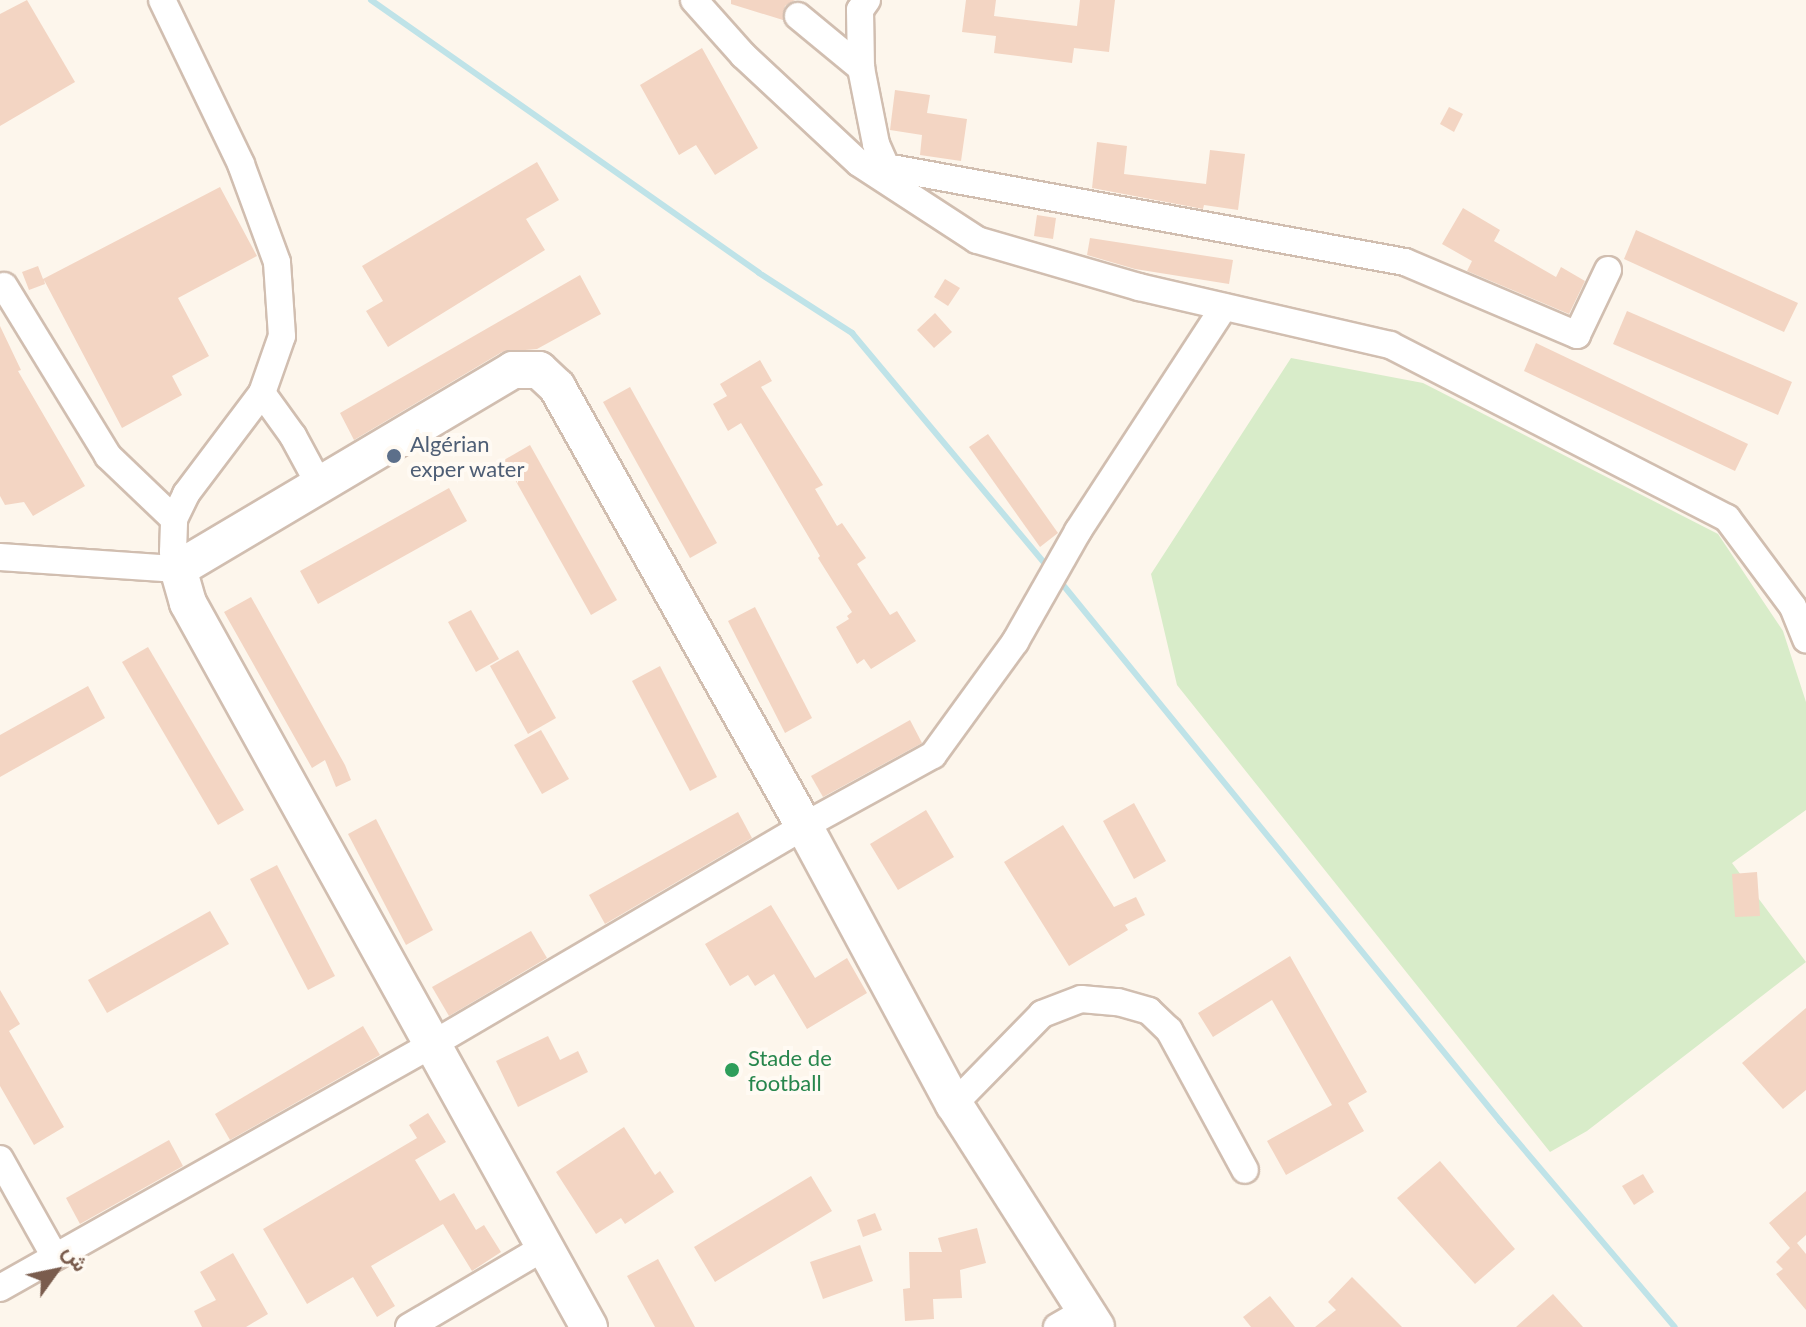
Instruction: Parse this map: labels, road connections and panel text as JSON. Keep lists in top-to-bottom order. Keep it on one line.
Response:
{"places":["Algérian exper water","Stade de football"],"north":"top right"}
